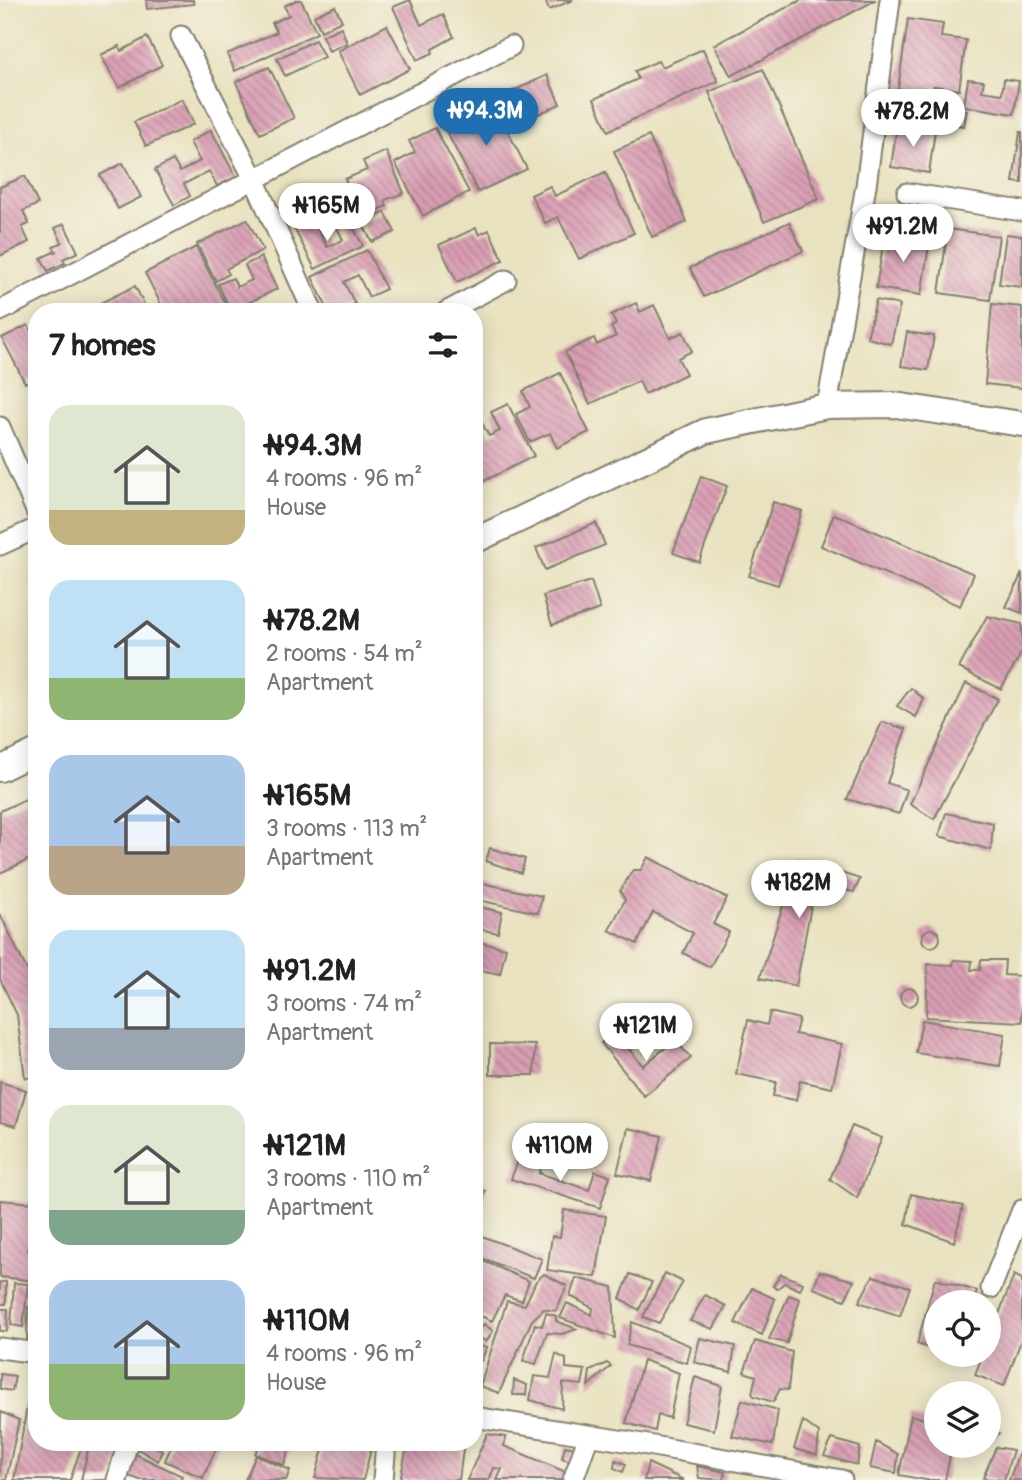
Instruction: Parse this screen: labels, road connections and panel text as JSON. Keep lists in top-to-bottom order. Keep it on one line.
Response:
{"page":{"price":["₦94.3M","₦78.2M","₦165M","₦91.2M","₦182M","₦121M","₦110M"],"heading":"7 homes","list":[{"name":"₦94.3M","note":"4 rooms · 96 m² · House"},{"name":"₦78.2M","note":"2 rooms · 54 m² · Apartment"},{"name":"₦165M","note":"3 rooms · 113 m² · Apartment"},{"name":"₦91.2M","note":"3 rooms · 74 m² · Apartment"},{"name":"₦121M","note":"3 rooms · 110 m² · Apartment"},{"name":"₦110M","note":"4 rooms · 96 m² · House"}]}}
